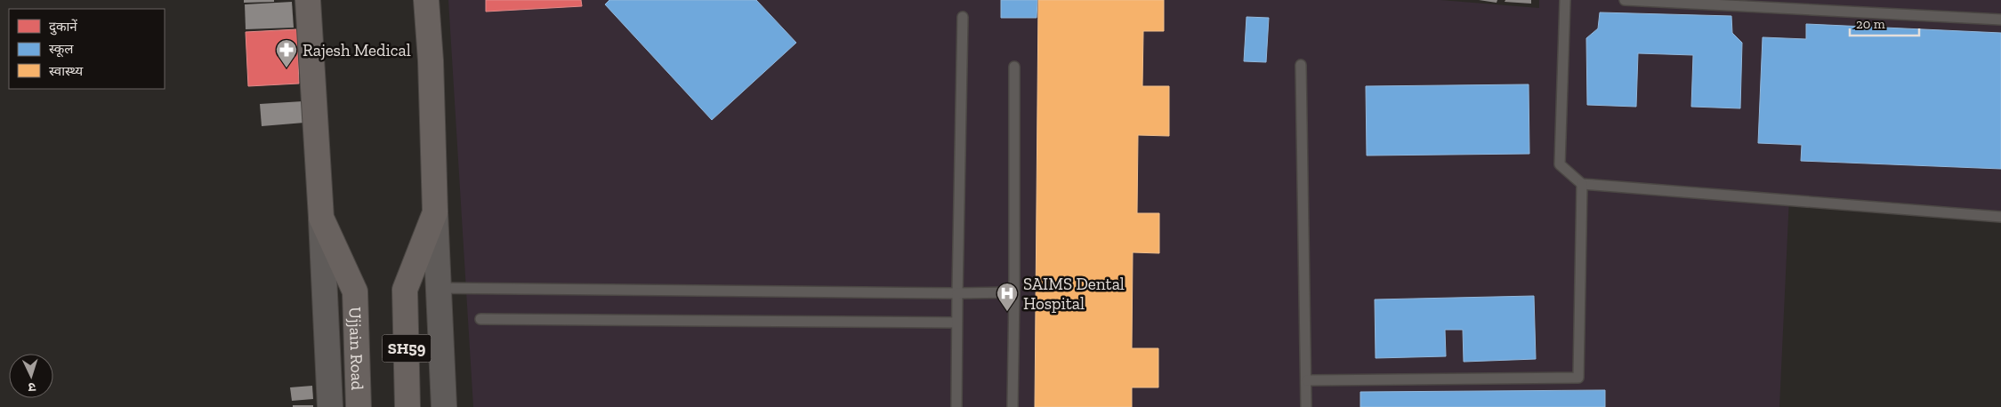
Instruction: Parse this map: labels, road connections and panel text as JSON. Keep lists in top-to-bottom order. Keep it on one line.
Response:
{"streets":{"main road":["SH59","Ujjain Road"]},"places":{"pharmacy":["Rajesh Medical"],"hospital":["SAIMS Dental Hospital"]},"legend":["दुकानें","स्कूल","स्वास्थ्य"],"scale_bar":"20 m","north":"bottom"}
